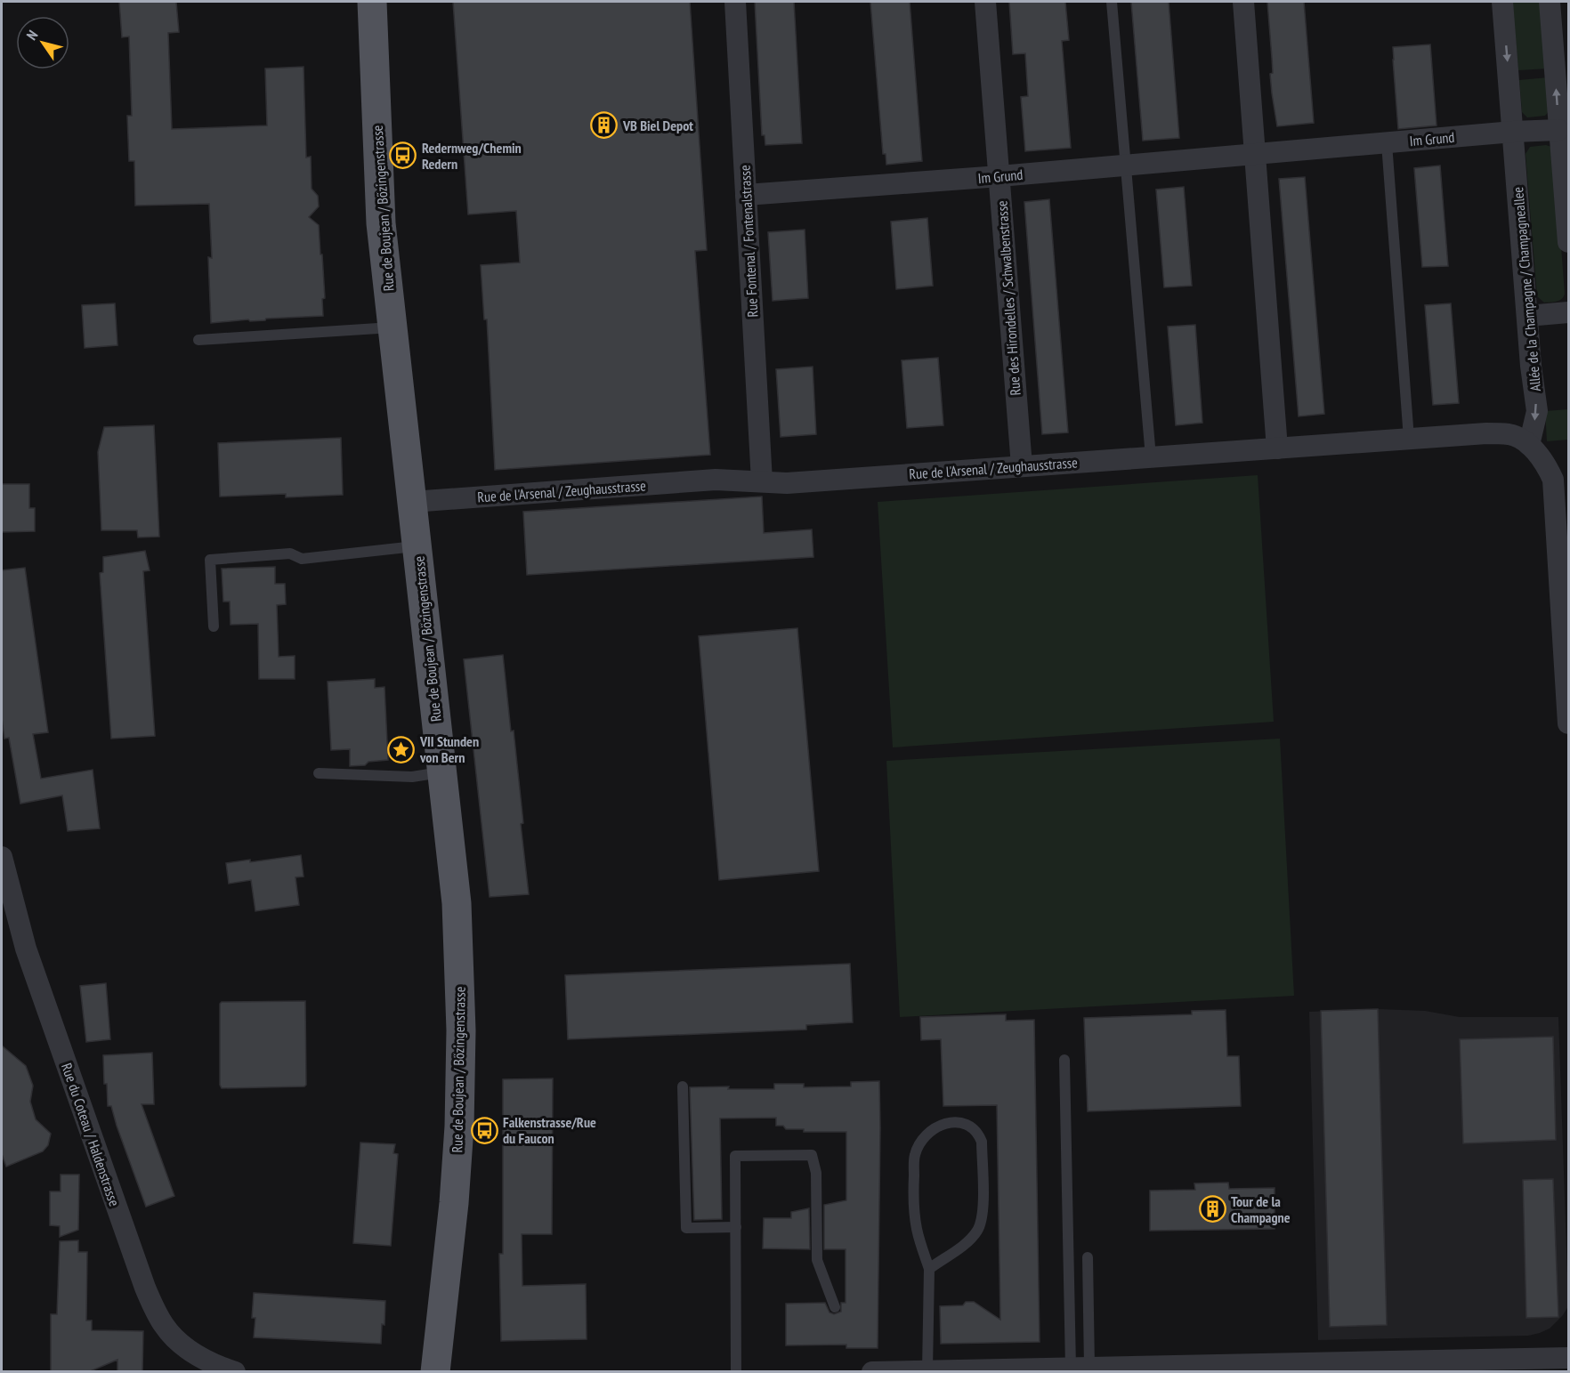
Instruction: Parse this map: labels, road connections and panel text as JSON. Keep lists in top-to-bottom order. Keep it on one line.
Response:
{"streets":{"main road":["Rue de Boujean / Bözingenstrasse"],"street":["Im Grund","Rue Fontenal / Fontenalstrasse","Allée de la Champagne / Champagneallee","Rue des Hirondelles / Schwalbenstrasse","Rue de l'Arsenal / Zeughausstrasse","Rue du Coteau / Haldenstrasse"]},"crossings":[["Im Grund","Rue Fontenal / Fontenalstrasse"],["Im Grund","Allée de la Champagne / Champagneallee"],["Im Grund","Rue des Hirondelles / Schwalbenstrasse"],["Rue de Boujean / Bözingenstrasse","Rue de l'Arsenal / Zeughausstrasse"],["Rue Fontenal / Fontenalstrasse","Rue de l'Arsenal / Zeughausstrasse"],["Allée de la Champagne / Champagneallee","Rue de l'Arsenal / Zeughausstrasse"],["Rue des Hirondelles / Schwalbenstrasse","Rue de l'Arsenal / Zeughausstrasse"]],"places":{"building":["VB Biel Depot","Tour de la Champagne"],"bus stop":["Redernweg/Chemin Redern","Falkenstrasse/Rue du Faucon"],"place":["VII Stunden von Bern"]},"north":"top left"}
